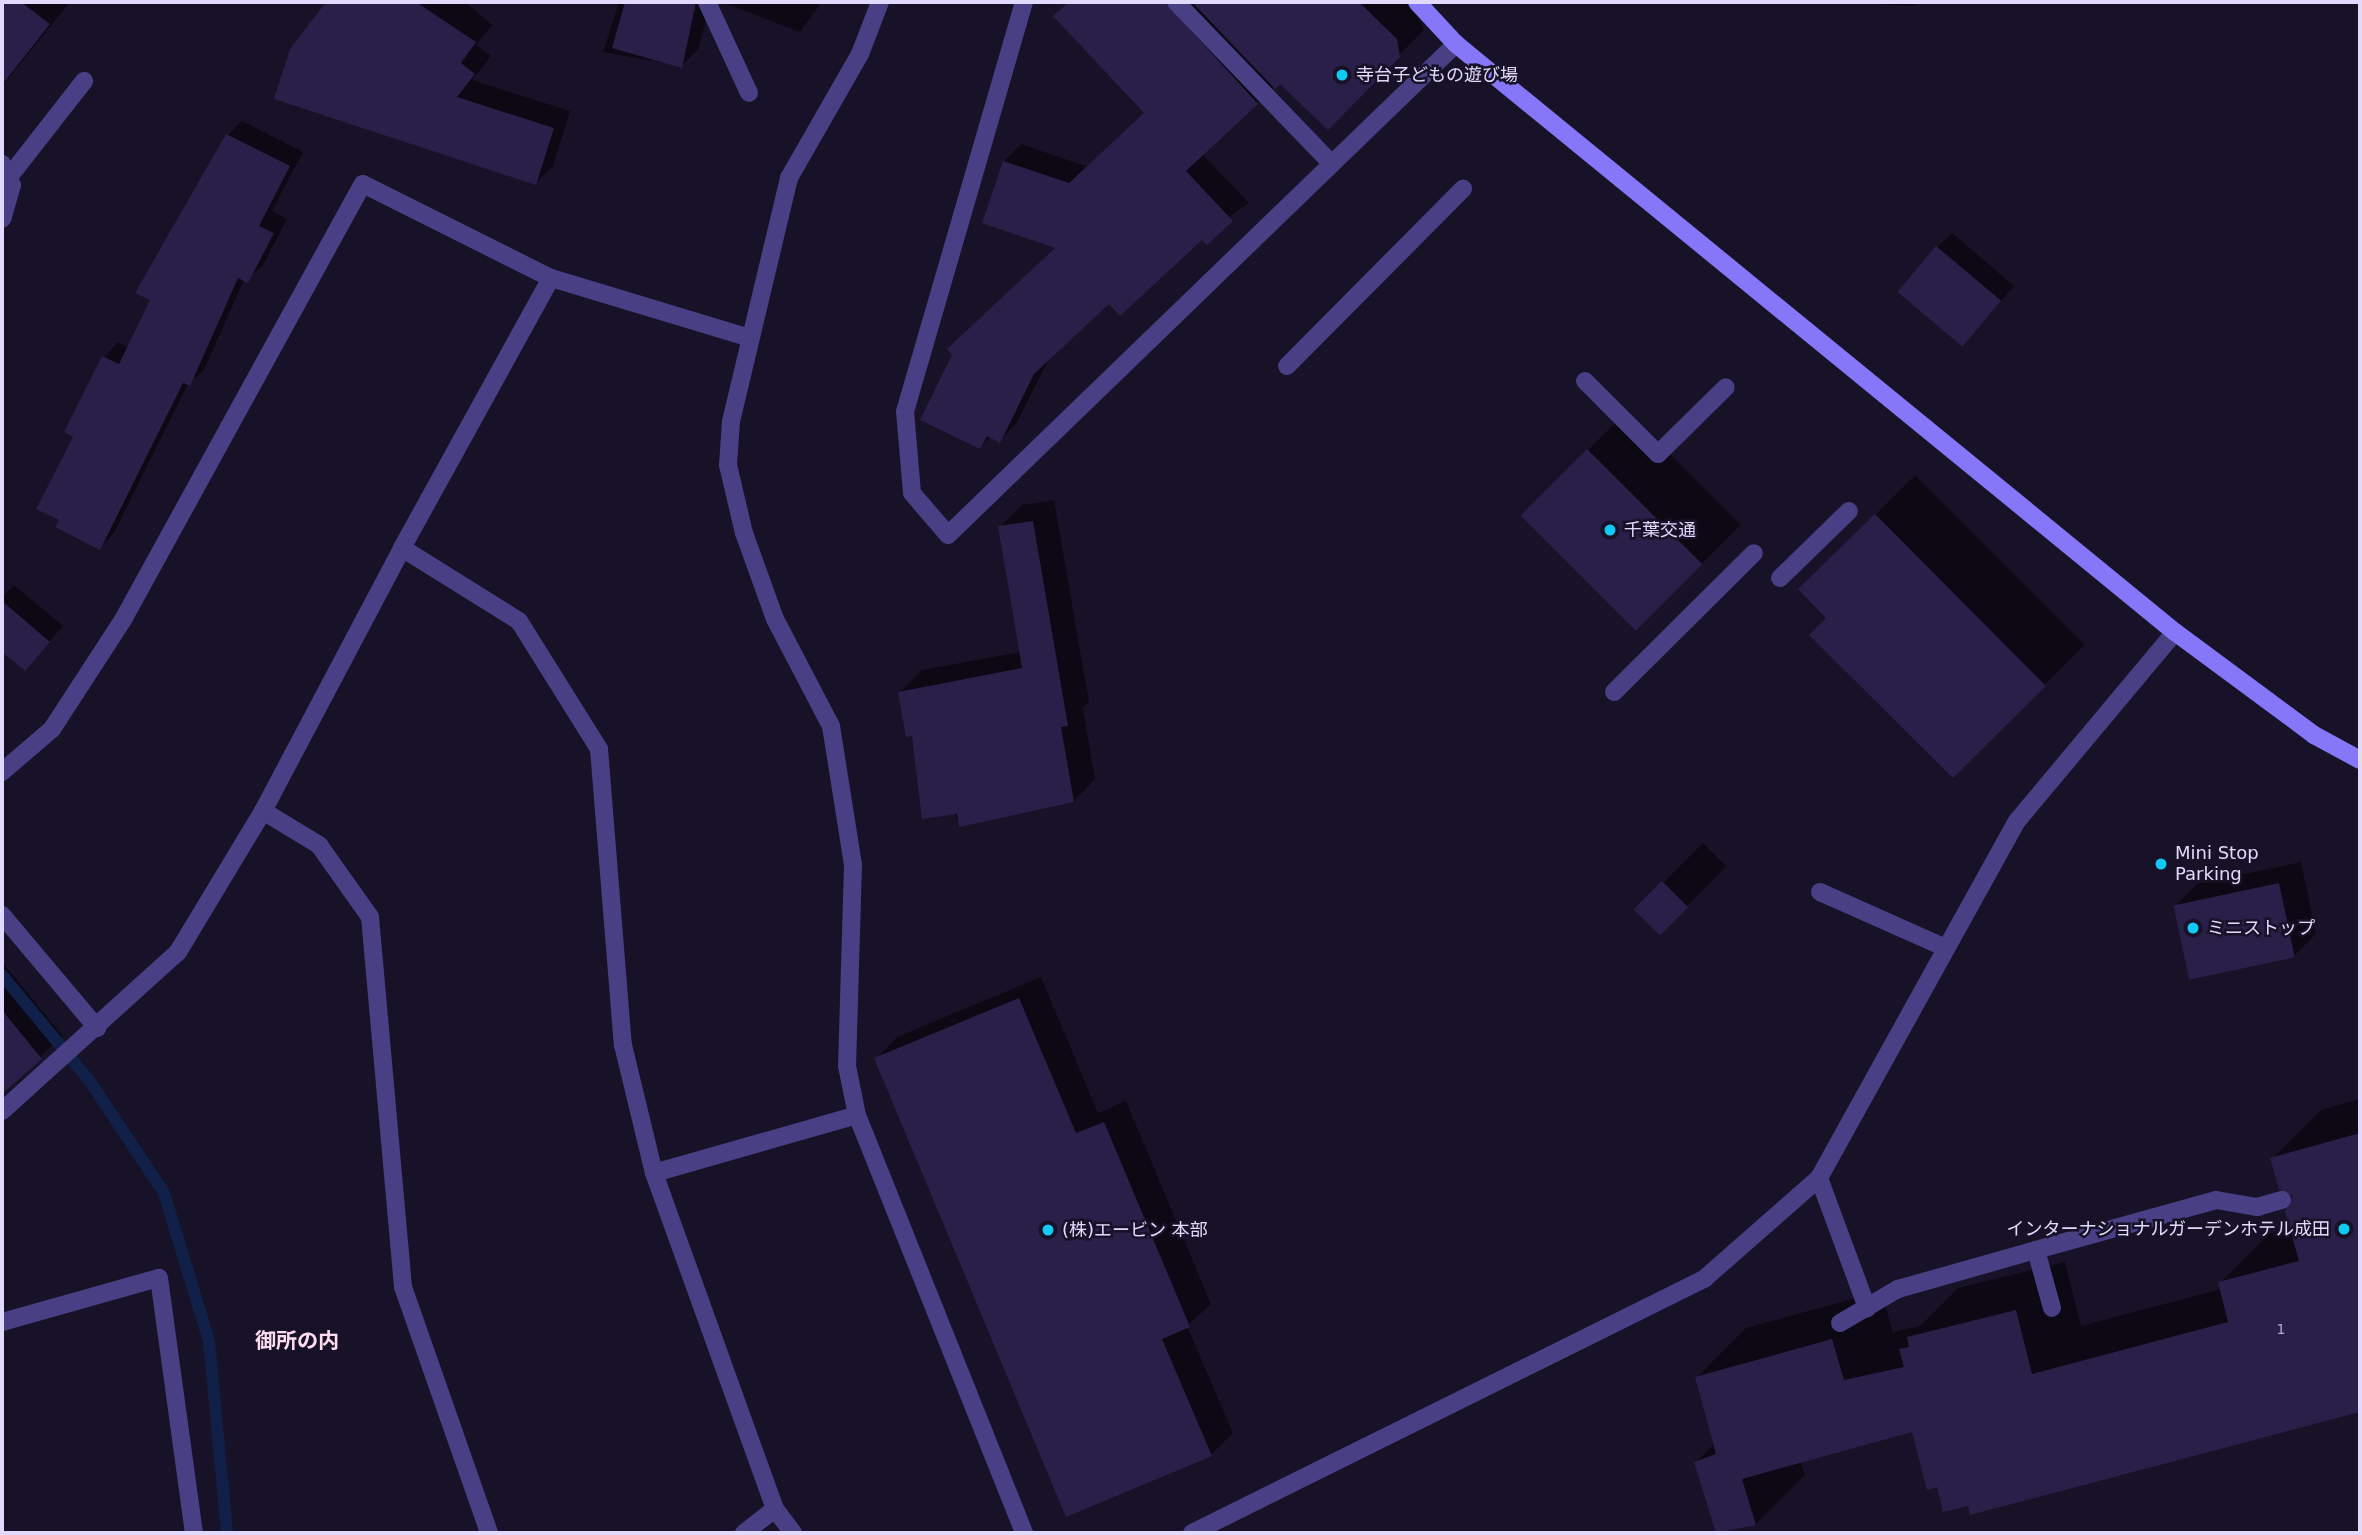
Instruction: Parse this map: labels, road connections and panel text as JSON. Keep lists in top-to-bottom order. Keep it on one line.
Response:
{"districts":["御所の内"],"places":["寺台子どもの遊び場","千葉交通","Mini Stop Parking","ミニストップ","インターナショナルガーデンホテル成田","(株)エービン 本部"],"house_numbers":["1"]}
